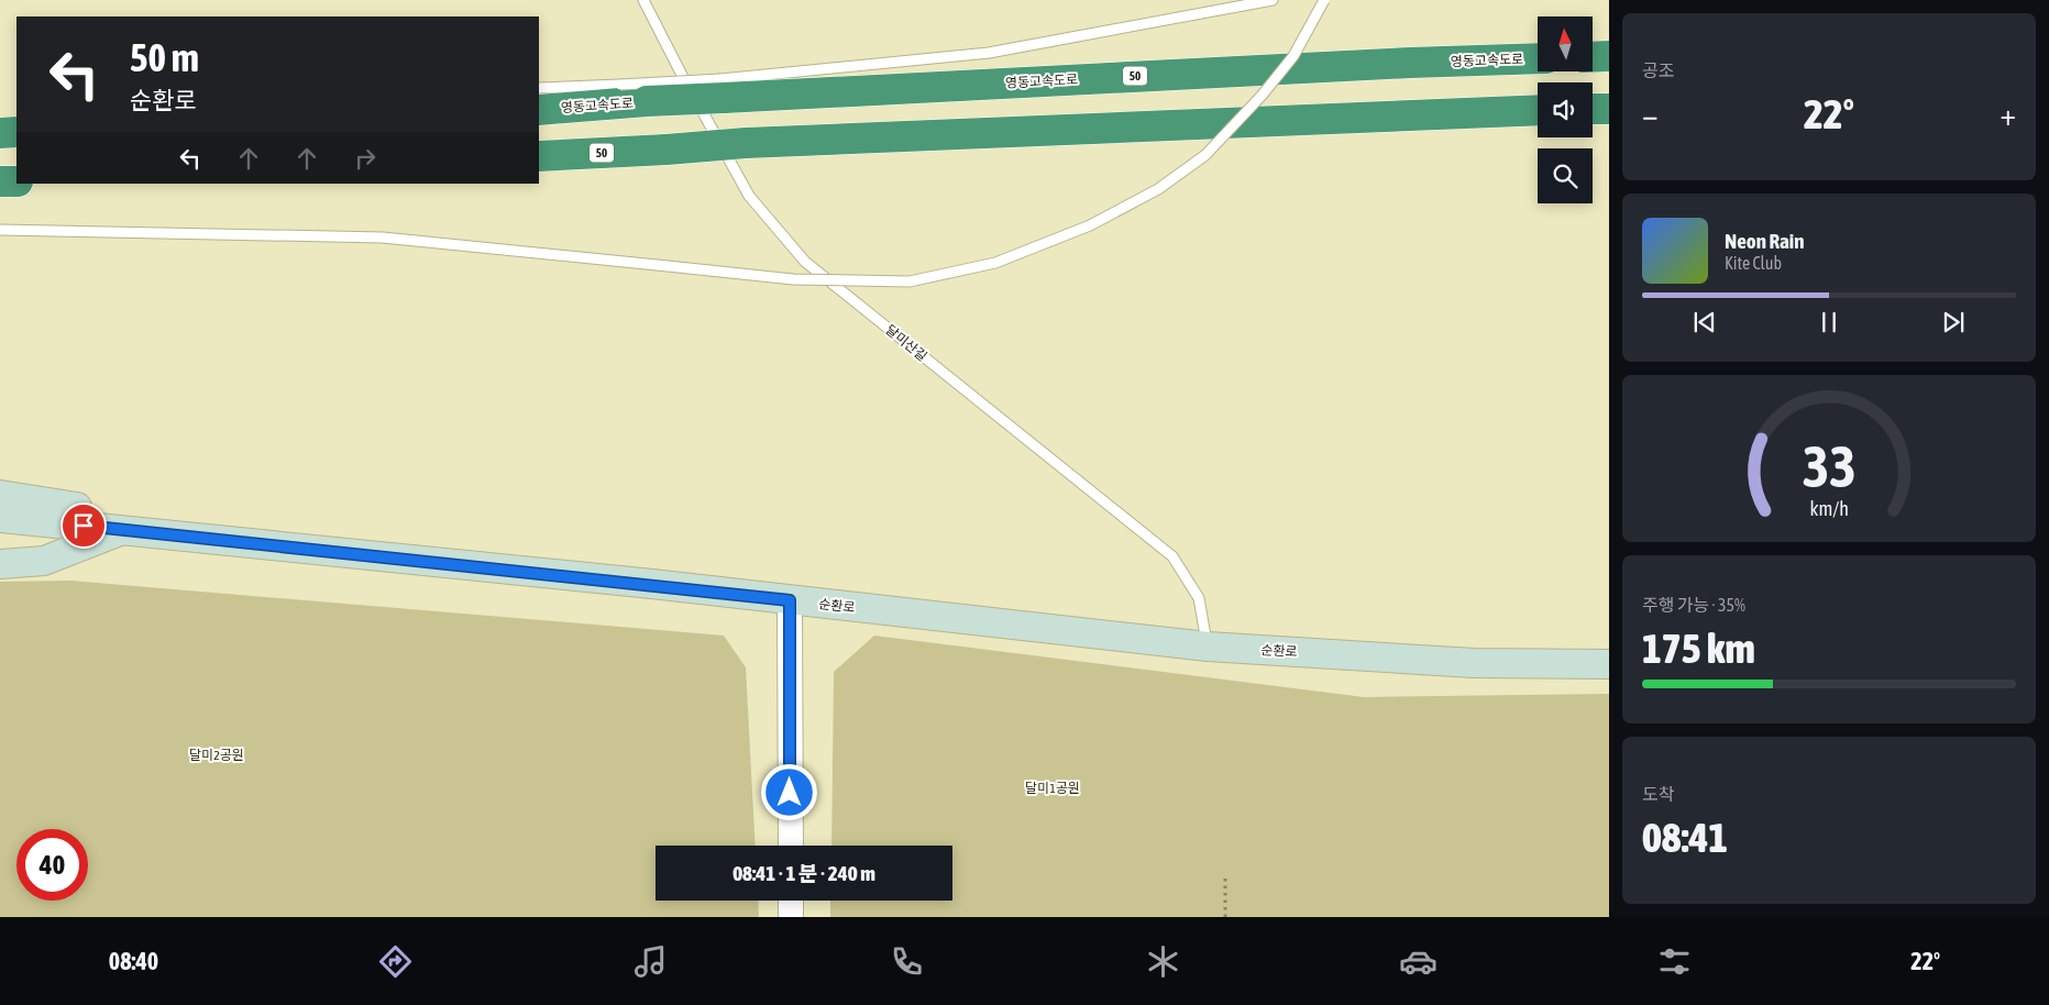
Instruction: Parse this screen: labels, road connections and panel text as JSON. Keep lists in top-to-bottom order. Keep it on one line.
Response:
{"streets":{"highway":["영동고속도로","50"],"main road":["순환로"],"lane":["달미산길"]},"crossings":[["달미산길","순환로"]],"parks":["달미2공원","달미1공원"],"north":"top","page":{"tile":["공조",["주행 가능 · 35%","175 km"],["도착","08:41"]],"turn":["50 m","순환로"],"heat":["−","22°","+"],"song":["Neon Rain","Kite Club"],"limit":"40","trip":"08:41 · 1 분 · 240 m","tabs":["08:40","22°"],"gauge":["33","km/h"]}}
